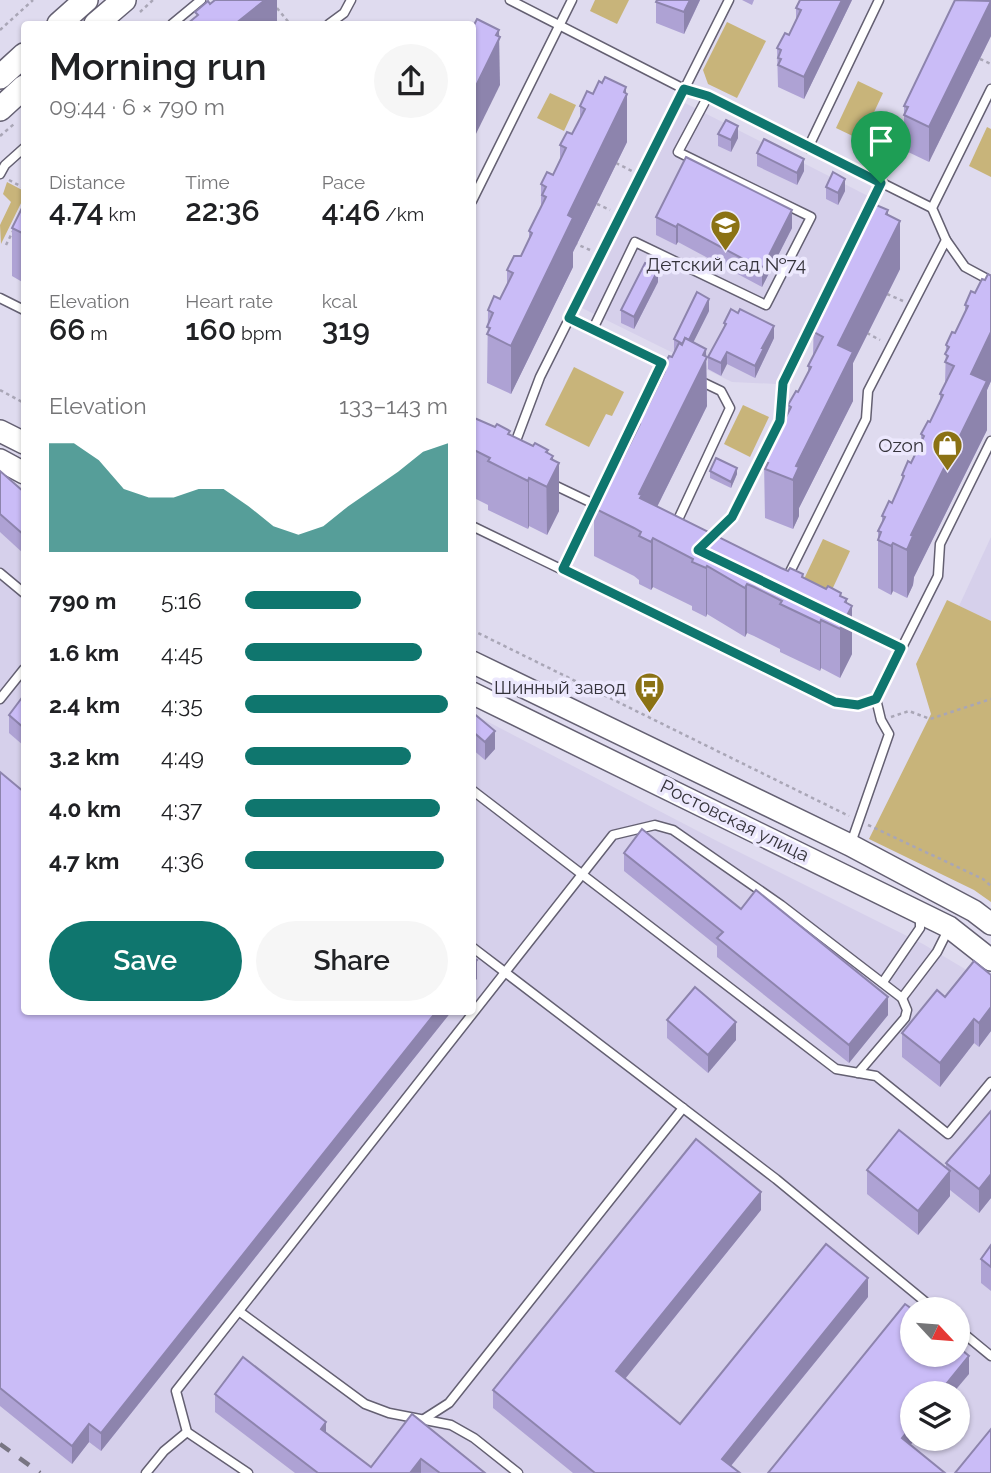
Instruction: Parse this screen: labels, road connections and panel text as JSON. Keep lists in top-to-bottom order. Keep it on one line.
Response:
{"streets":{"street":["Ростовская улица"]},"places":{"school or university":["Детский сад №74"],"shop":["Ozon"],"bus stop":["Шинный завод"]},"north":"bottom right","page":{"heading":["Morning run","09:44 · 6 × 790 m"],"stats":[["Distance","4.74 km"],["Time","22:36"],["Pace","4:46 /km"],["Elevation","66 m"],["Heart rate","160 bpm"],["kcal","319"]],"chart":["Elevation","133–143 m"],"list":[{"name":"790 m","note":"5:16"},{"name":"1.6 km","note":"4:45"},{"name":"2.4 km","note":"4:35"},{"name":"3.2 km","note":"4:49"},{"name":"4.0 km","note":"4:37"},{"name":"4.7 km","note":"4:36"}],"buttons":["Save","Share"]}}
